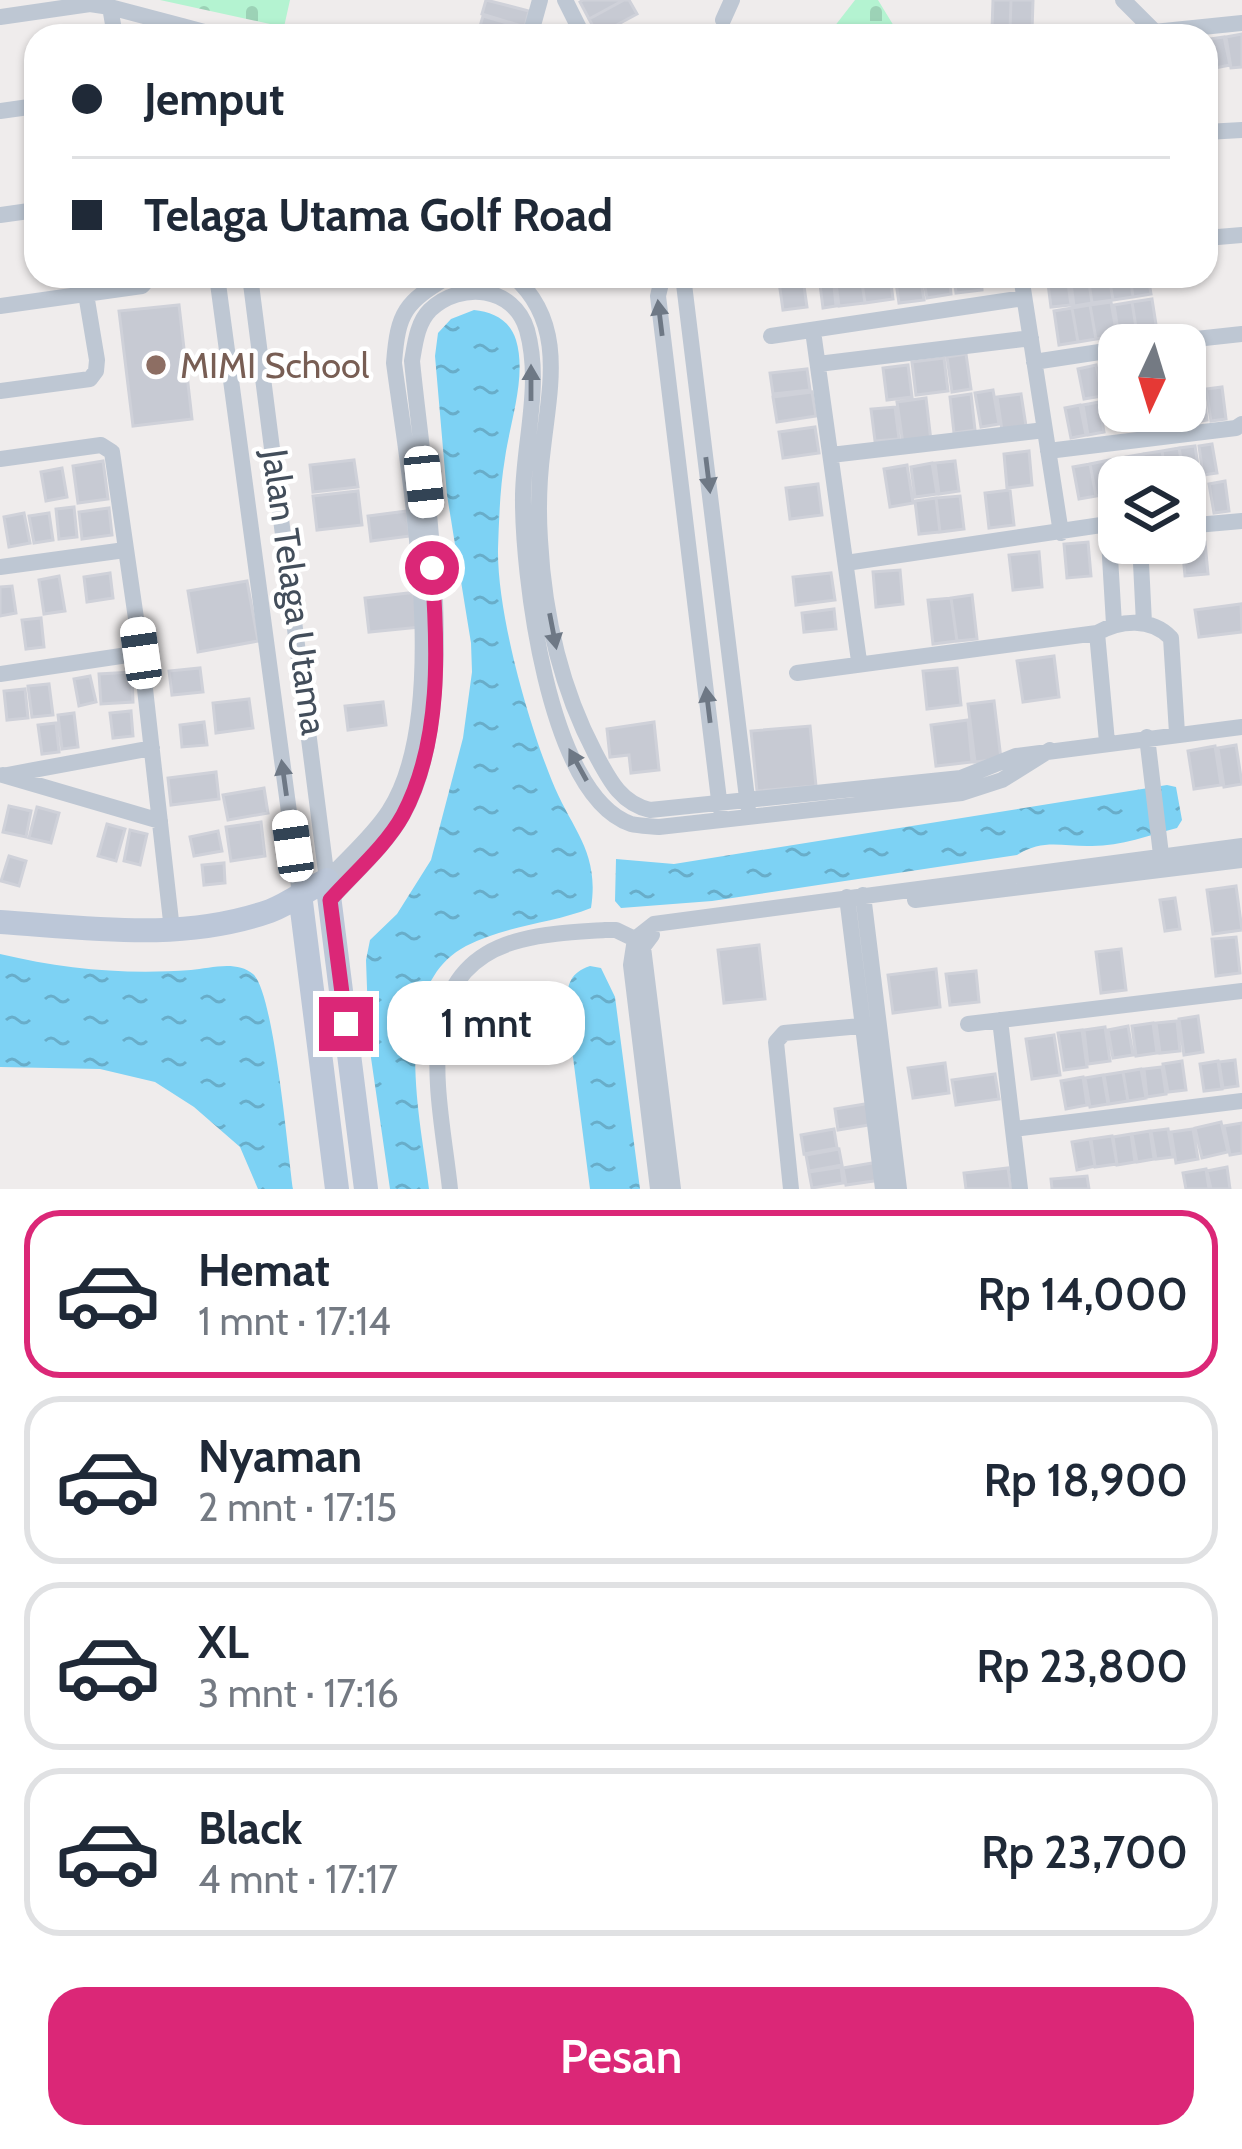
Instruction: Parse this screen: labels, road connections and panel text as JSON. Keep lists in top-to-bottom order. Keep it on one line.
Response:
{"streets":{"street":["Jalan Telaga Utama"]},"places":["MIMI School"],"north":"bottom","page":{"banner":["Jemput","Telaga Utama Golf Road"],"bubble":"1 mnt","list":[{"name":"Hemat","note":"1 mnt · 17:14","value":"Rp 14,000"},{"name":"Nyaman","note":"2 mnt · 17:15","value":"Rp 18,900"},{"name":"XL","note":"3 mnt · 17:16","value":"Rp 23,800"},{"name":"Black","note":"4 mnt · 17:17","value":"Rp 23,700"}],"buttons":"Pesan"}}
